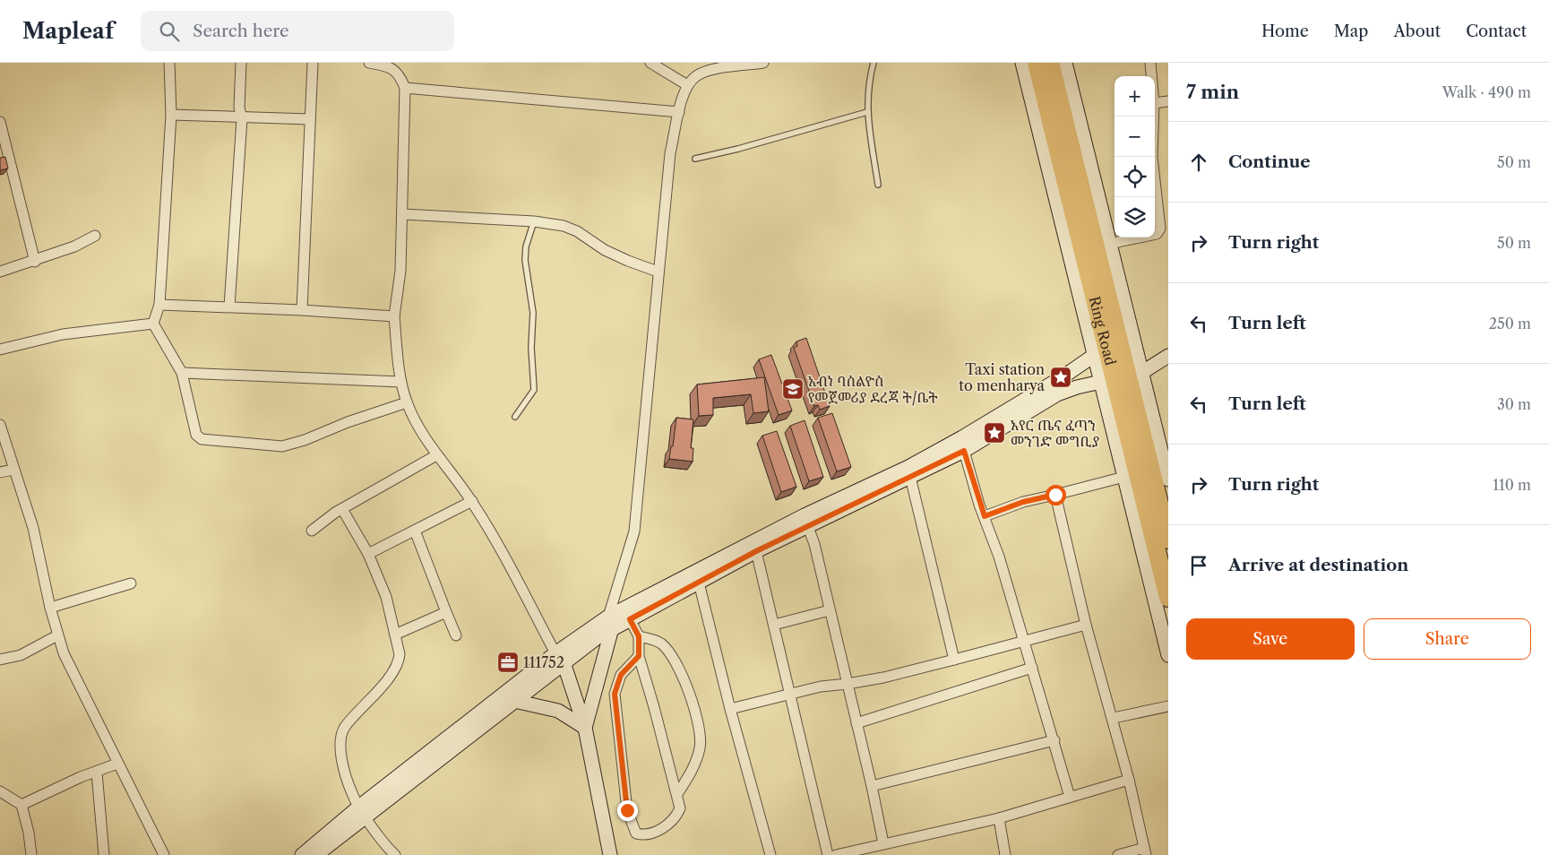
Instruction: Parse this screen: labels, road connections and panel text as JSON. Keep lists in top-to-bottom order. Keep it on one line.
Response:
{"streets":{"highway":["Ring Road"]},"places":{"place":["Taxi station to menharya","አየር ጤና ፈጣን መንገድ መግቢያ"],"school or university":["አብነ ባስልዮስ የመጀመሪያ ደረጃ ት/ቤት"],"office":["111752"]},"page":{"header":"Mapleaf","search":"Search here","nav":["Home","Map","About","Contact"],"heading":["7 min","Walk · 490 m"],"map_buttons":["+","−"],"list":[["Continue","50 m"],["Turn right","50 m"],["Turn left","250 m"],["Turn left","30 m"],["Turn right","110 m"],"Arrive at destination"],"buttons":["Save","Share"]}}
